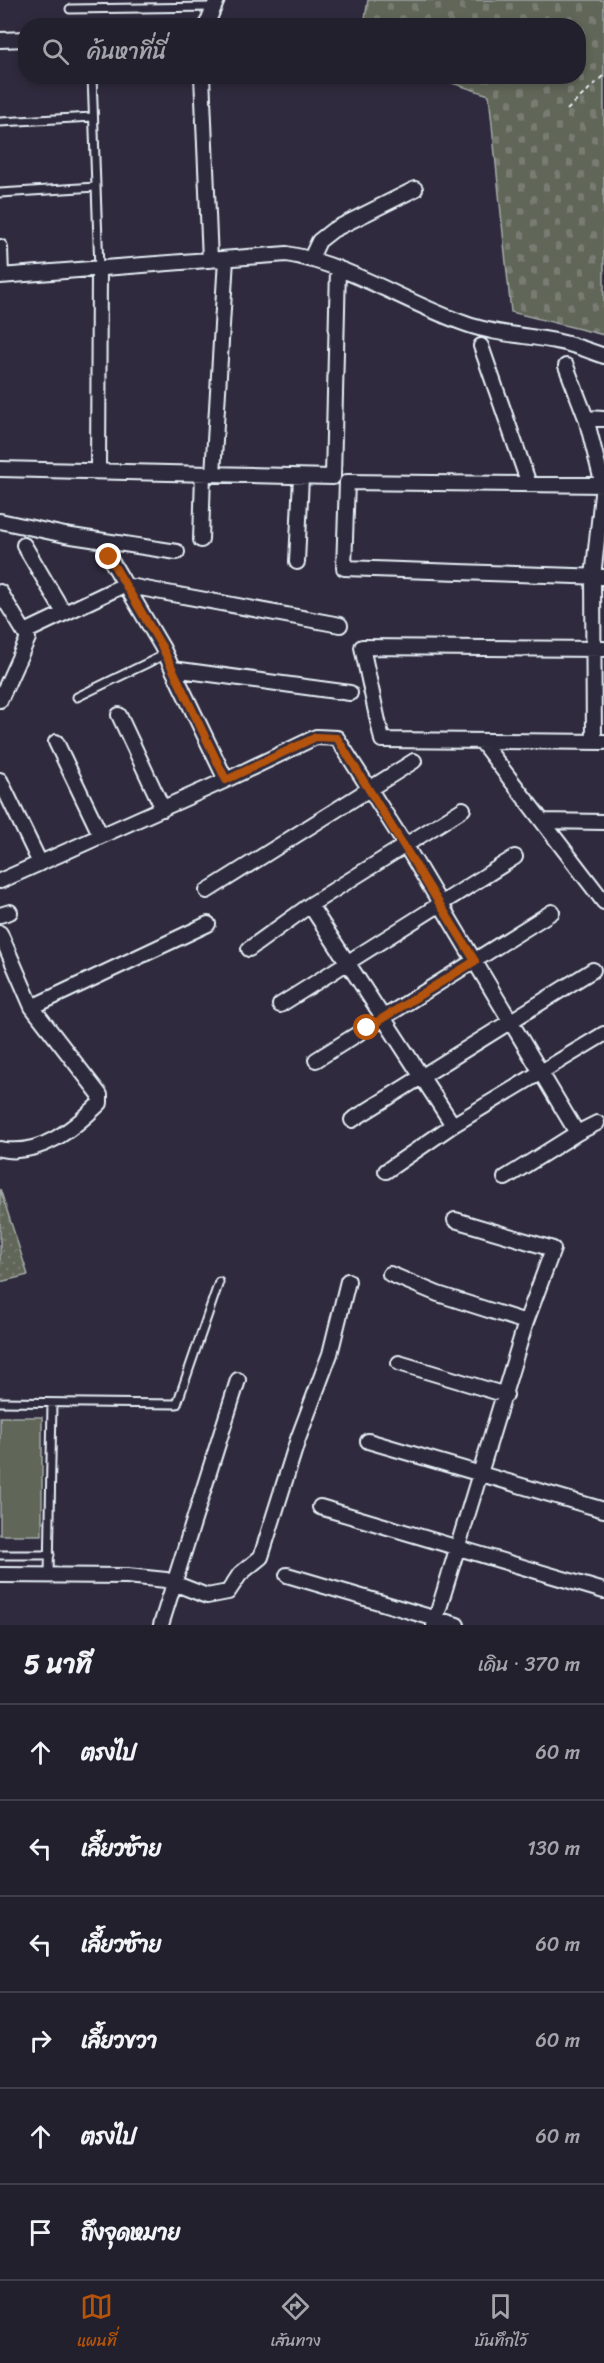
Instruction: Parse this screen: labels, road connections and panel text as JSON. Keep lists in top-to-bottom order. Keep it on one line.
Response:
{"page":{"search":"ค้นหาที่นี่","heading":["5 นาที","เดิน · 370 m"],"list":[["ตรงไป","60 m"],["เลี้ยวซ้าย","130 m"],["เลี้ยวซ้าย","60 m"],["เลี้ยวขวา","60 m"],["ตรงไป","60 m"],"ถึงจุดหมาย"],"nav":["แผนที่","เส้นทาง","บันทึกไว้"]}}
